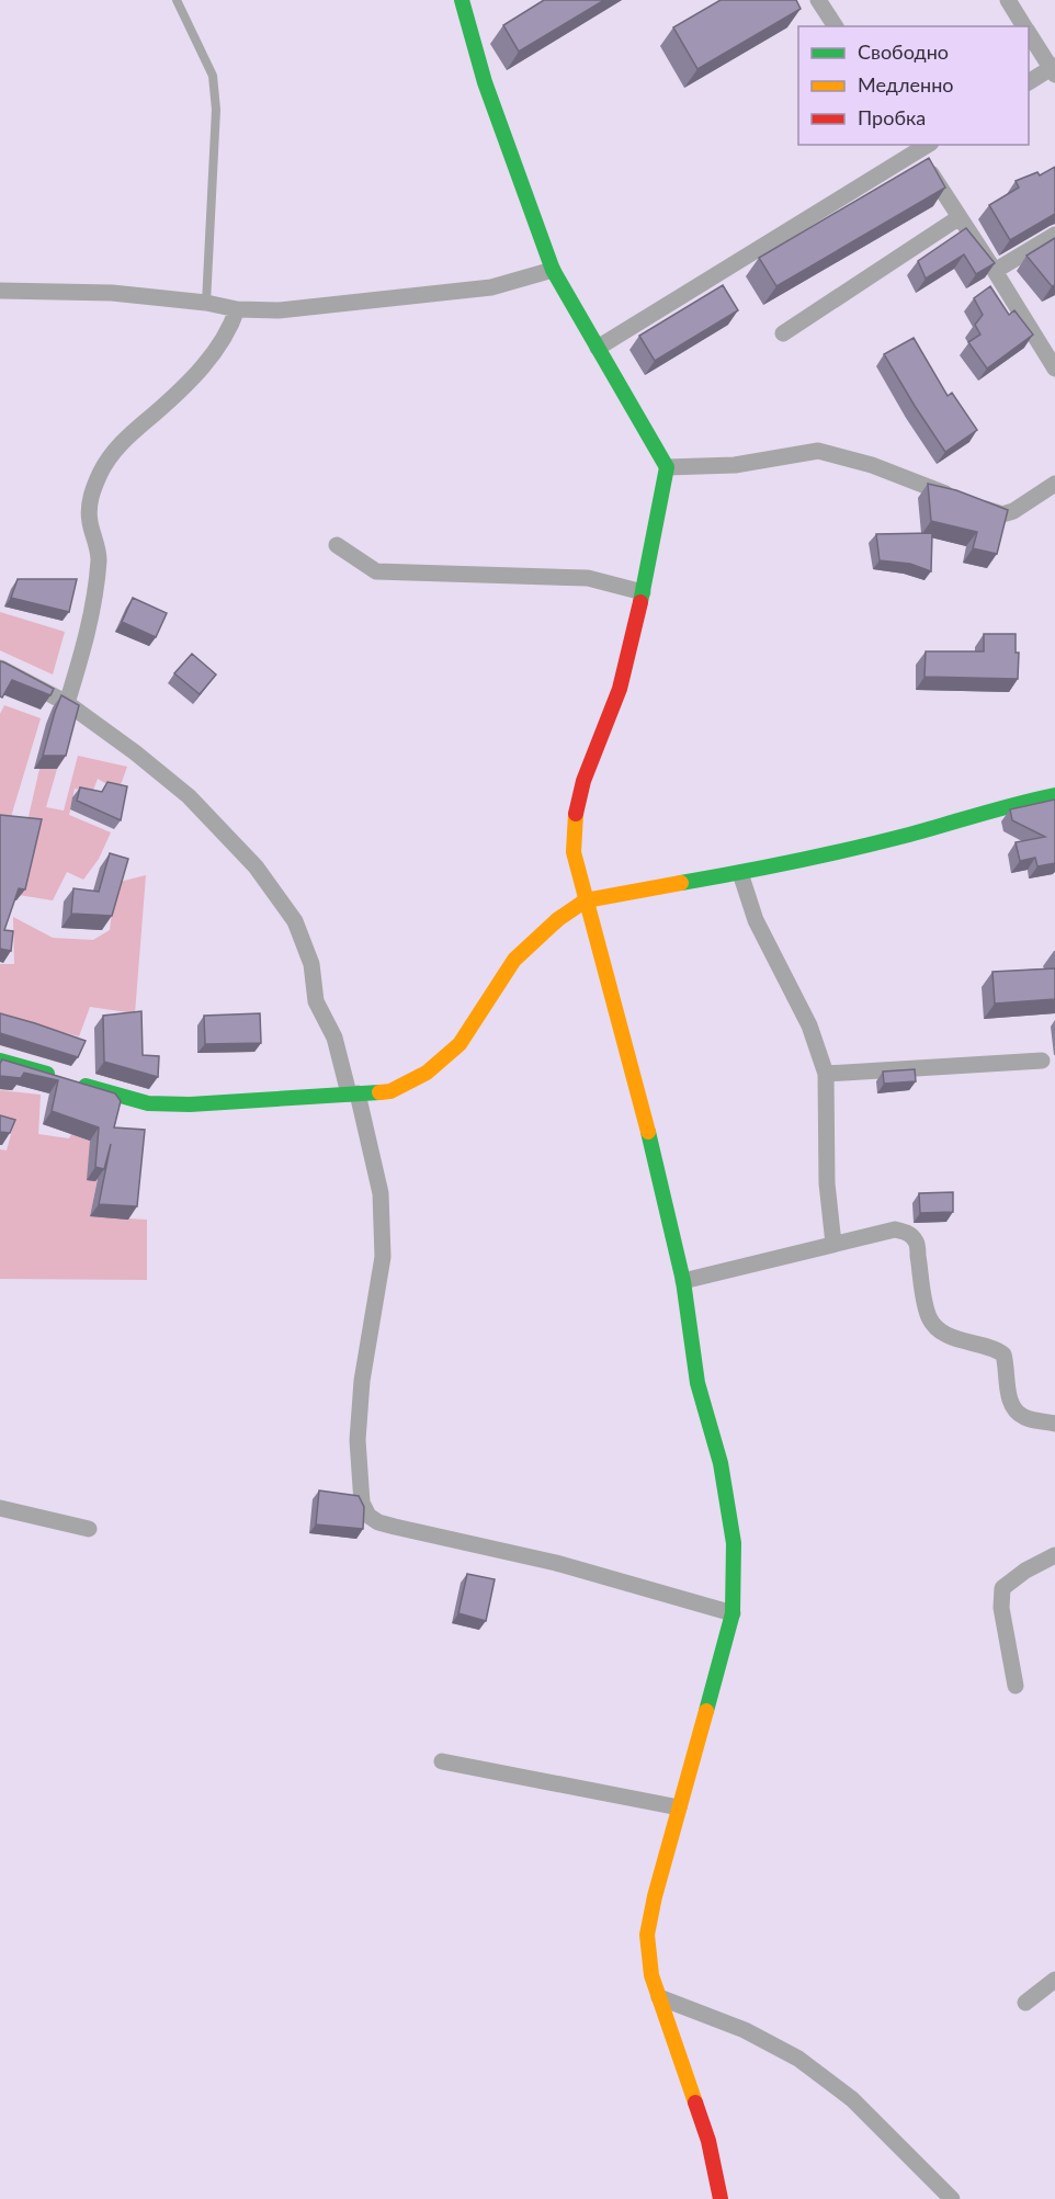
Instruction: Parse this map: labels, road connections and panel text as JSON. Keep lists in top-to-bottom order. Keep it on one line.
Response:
{"legend":["Свободно","Медленно","Пробка"]}
